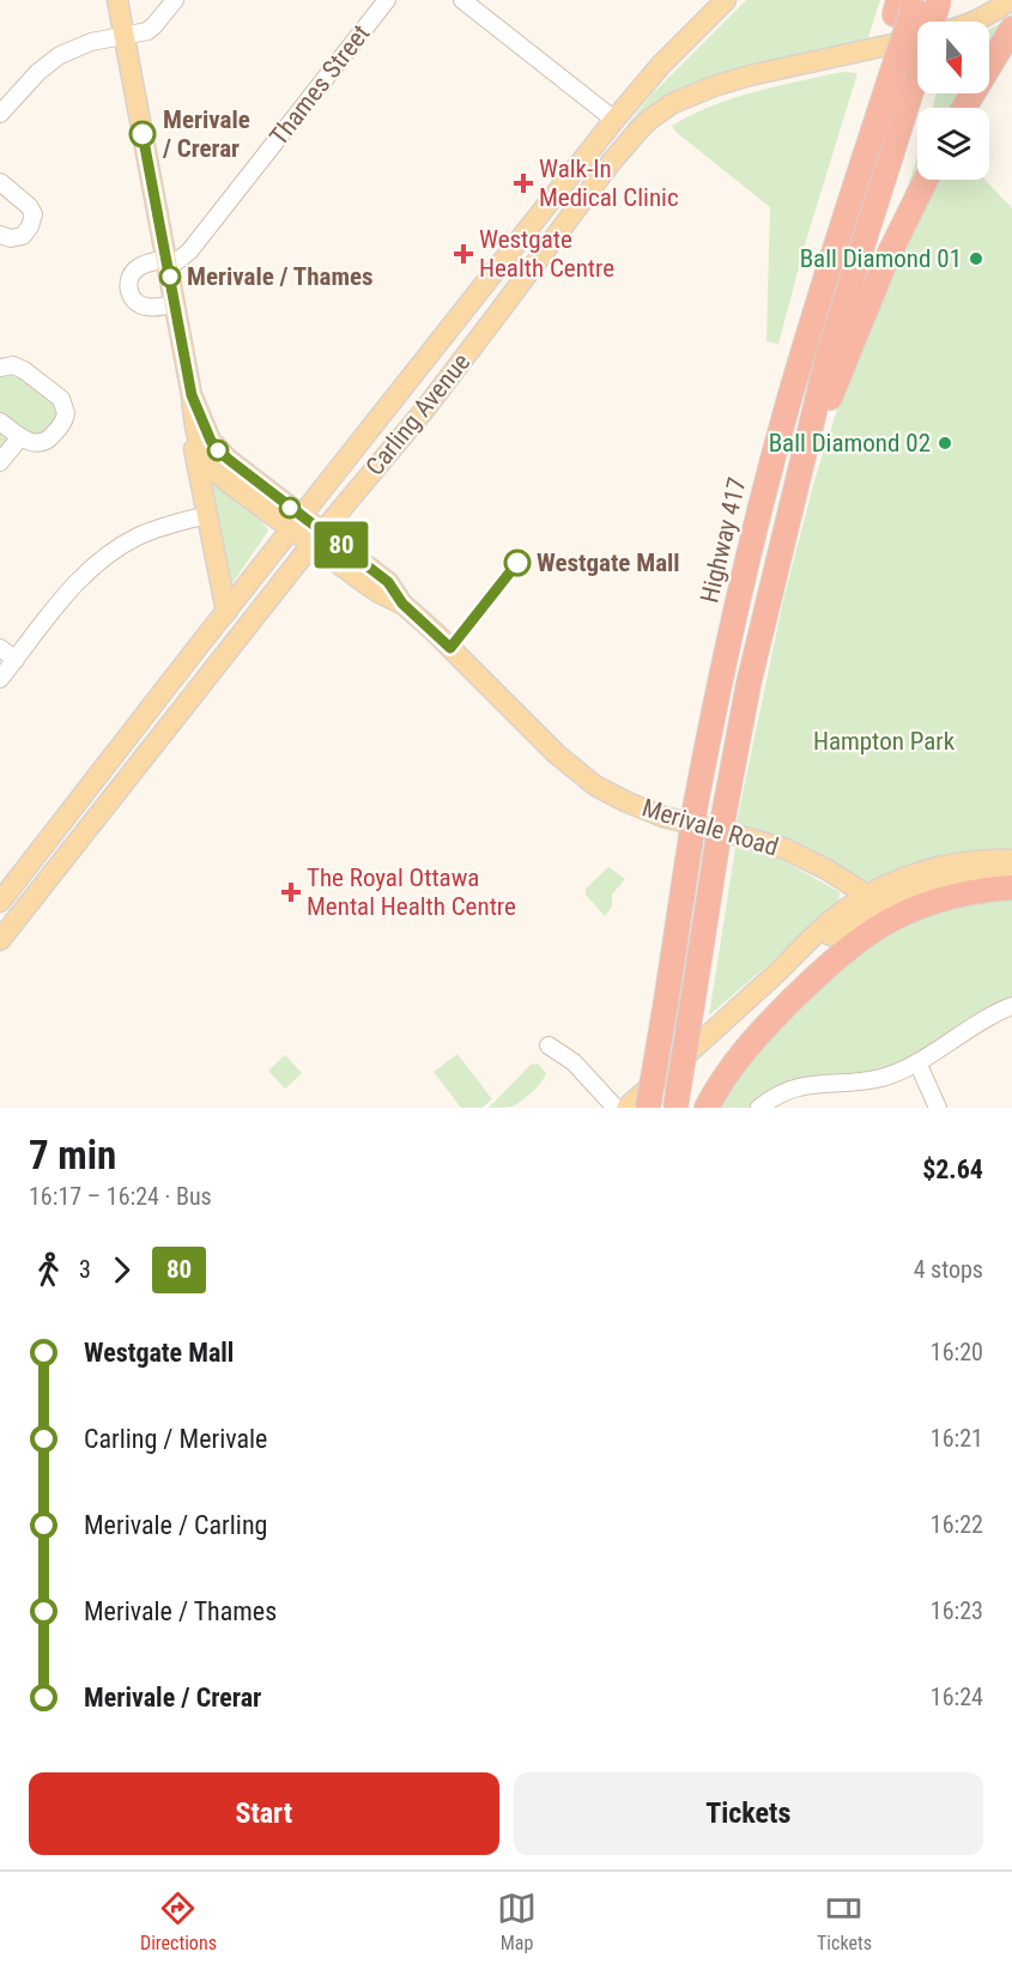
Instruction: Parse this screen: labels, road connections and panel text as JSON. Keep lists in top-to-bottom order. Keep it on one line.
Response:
{"streets":{"highway":["Highway 417"],"main road":["Carling Avenue","Merivale Road"],"street":["Thames Street"]},"crossings":[["Thames Street","Merivale Road"],["Carling Avenue","Merivale Road"]],"parks":["Hampton Park"],"places":{"other":["Merivale / Crerar","Ball Diamond 01","Merivale / Thames","Ball Diamond 02","Westgate Mall"],"health":["Walk-In Medical Clinic","Westgate Health Centre","The Royal Ottawa Mental Health Centre"]},"lines":["bus line 80"],"north":"bottom","page":{"on_map":"80","heading":["7 min","16:17 – 16:24 · Bus","$2.64"],"legs":["3","80","4 stops"],"list":[{"name":"Westgate Mall","value":"16:20"},{"name":"Carling / Merivale","value":"16:21"},{"name":"Merivale / Carling","value":"16:22"},{"name":"Merivale / Thames","value":"16:23"},{"name":"Merivale / Crerar","value":"16:24"}],"buttons":["Start","Tickets"],"tabs":["Directions","Map","Tickets"]}}
